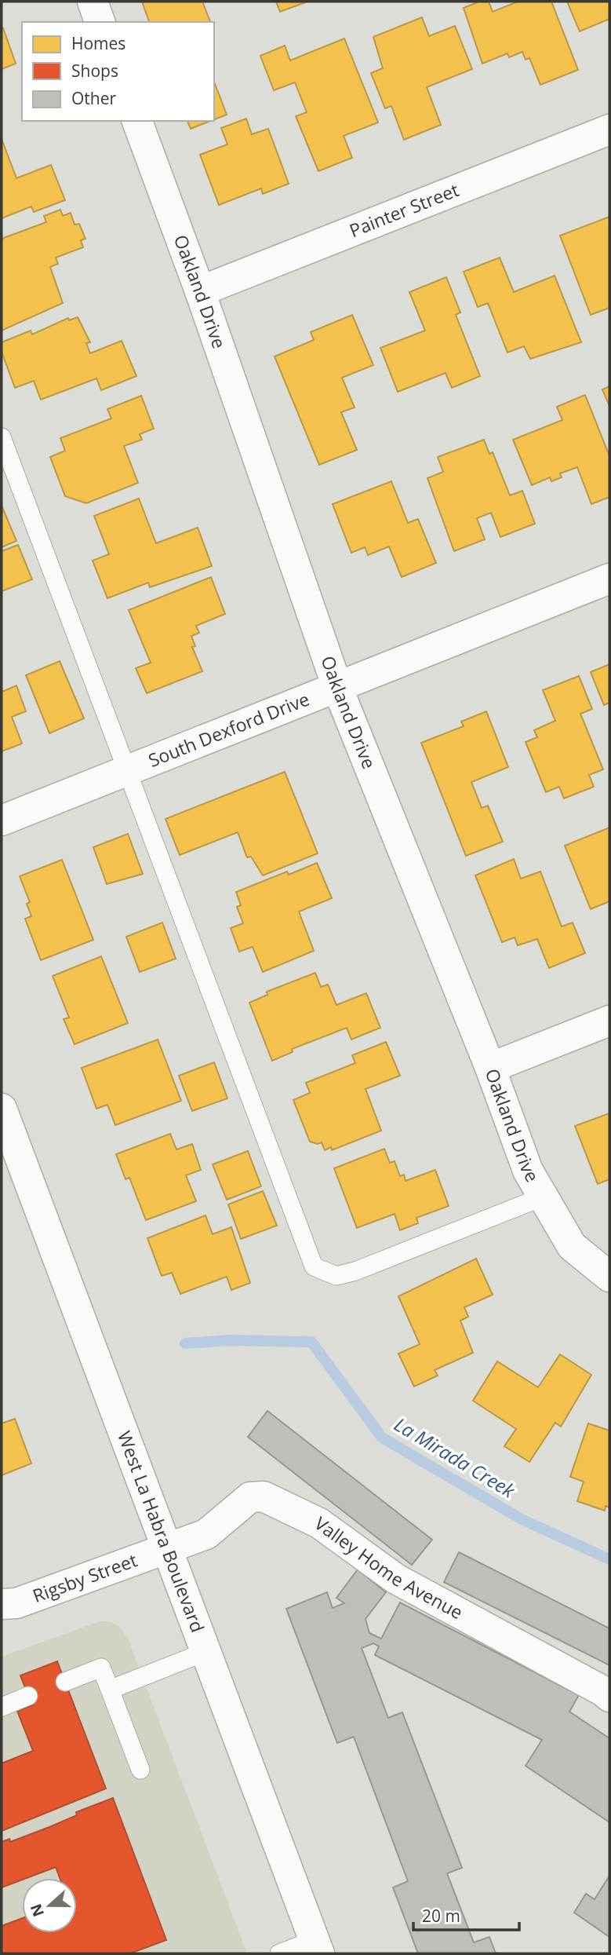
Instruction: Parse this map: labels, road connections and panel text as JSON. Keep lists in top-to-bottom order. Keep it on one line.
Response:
{"streets":{"street":["Painter Street","Oakland Drive","South Dexford Drive","West La Habra Boulevard","Valley Home Avenue","Rigsby Street"]},"crossings":[["Painter Street","Oakland Drive"],["Oakland Drive","South Dexford Drive"],["West La Habra Boulevard","Valley Home Avenue"],["West La Habra Boulevard","Rigsby Street"],["Valley Home Avenue","Rigsby Street"]],"water":["La Mirada Creek"],"legend":["Homes","Shops","Other"],"scale_bar":"20 m","north":"left"}
